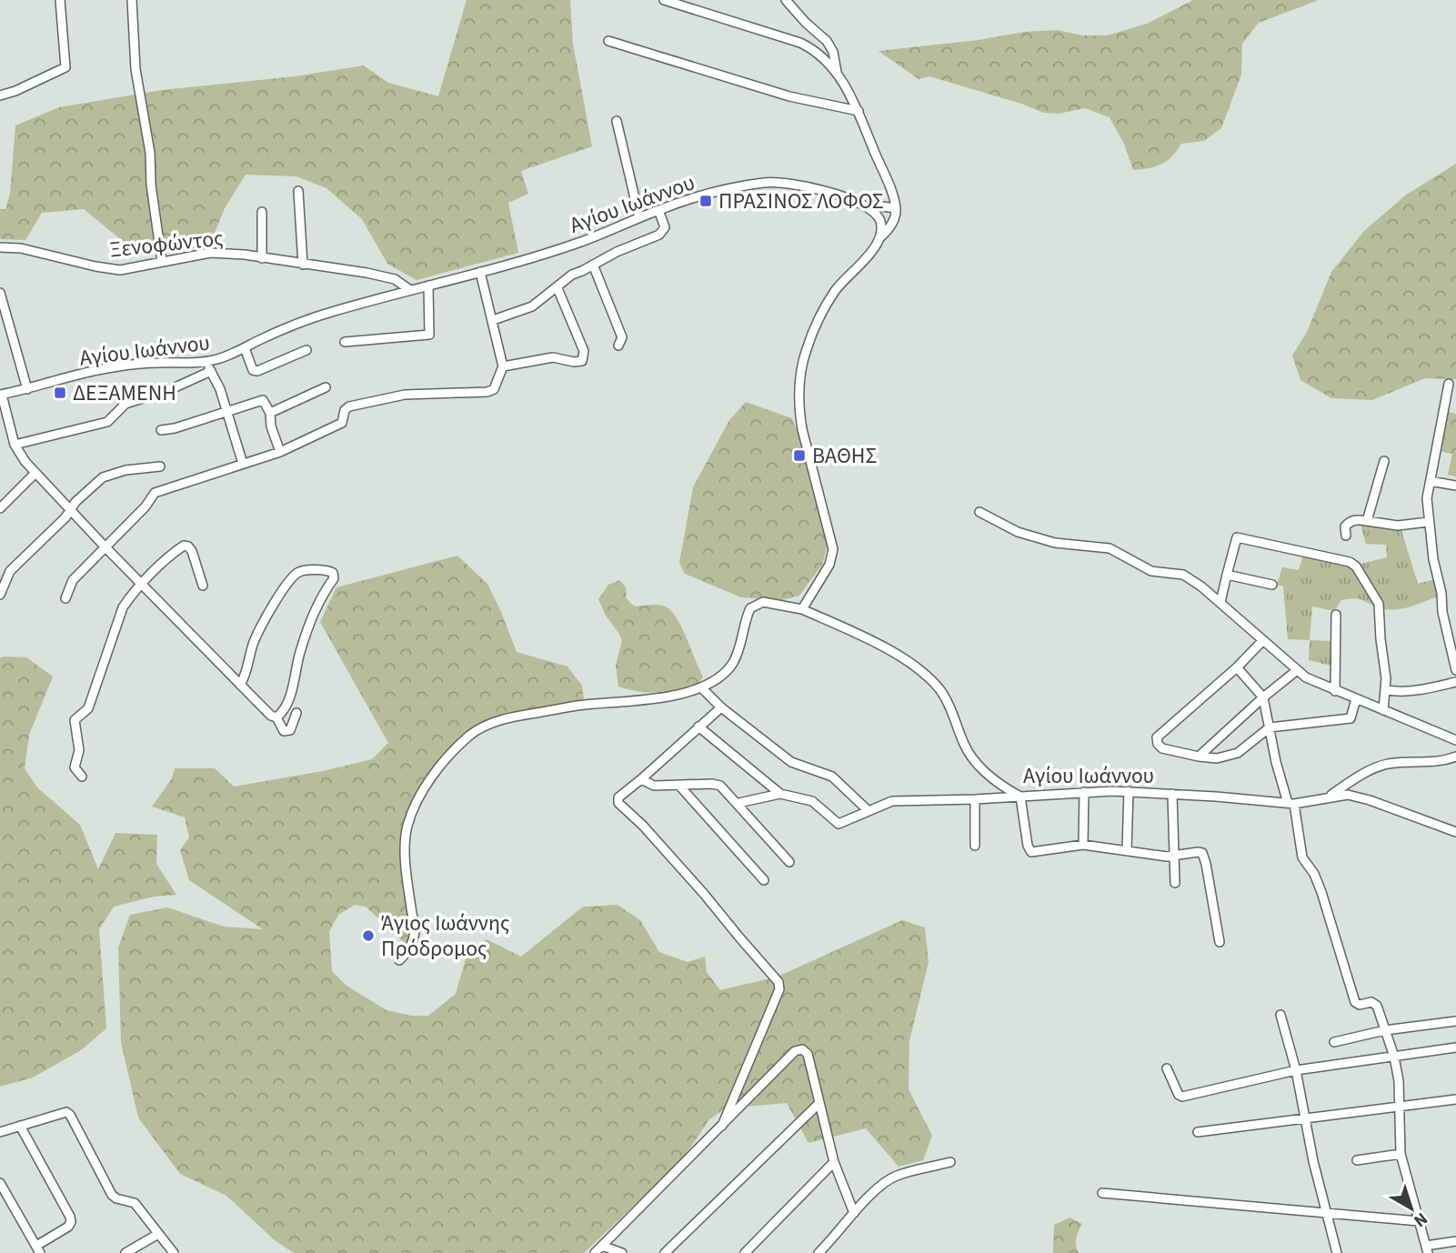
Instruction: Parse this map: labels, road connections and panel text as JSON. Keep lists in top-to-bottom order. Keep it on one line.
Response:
{"streets":{"street":["Αγίου Ιωάννου","Ξενοφώντος"]},"crossings":[["Αγίου Ιωάννου","Ξενοφώντος"]],"places":{"transit":["ΠΡΑΣΙΝΟΣ ΛΟΦΟΣ","ΔΕΞΑΜΕΝΗ","ΒΑΘΗΣ"],"other":["Άγιος Ιωάννης Πρόδρομος"]},"north":"bottom right"}
